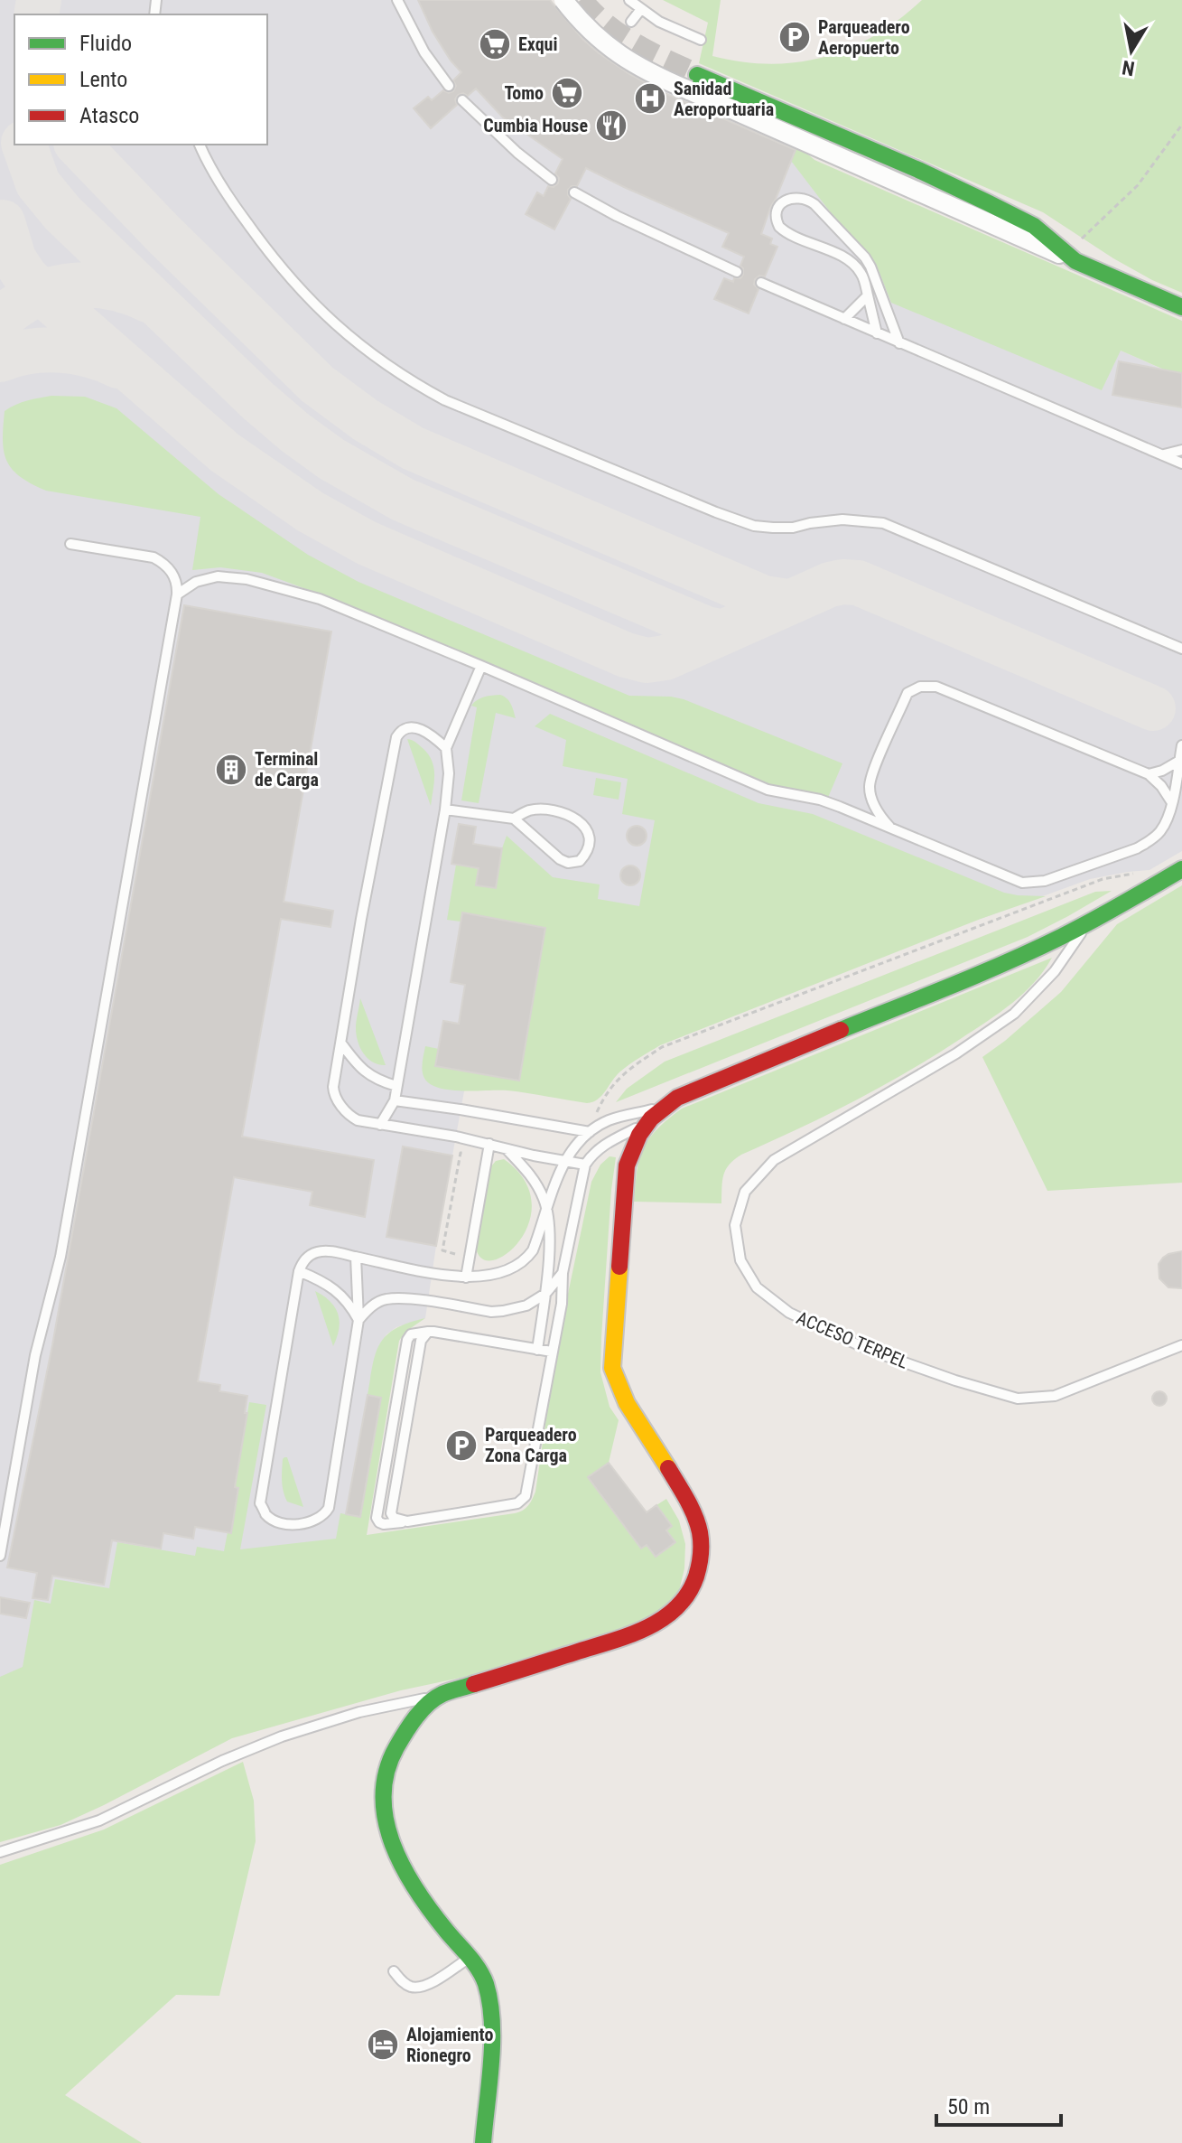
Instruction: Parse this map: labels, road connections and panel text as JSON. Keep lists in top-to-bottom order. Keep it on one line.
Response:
{"streets":{"lane":["ACCESO TERPEL"]},"places":{"parking":["Parqueadero Aeropuerto","Parqueadero Zona Carga"],"supermarket":["Exqui","Tomo"],"hospital":["Sanidad Aeroportuaria"],"restaurant":["Cumbia House"],"building":["Terminal de Carga"],"hotel":["Alojamiento Rionegro"]},"legend":["Fluido","Lento","Atasco"],"scale_bar":"50 m","north":"bottom"}
